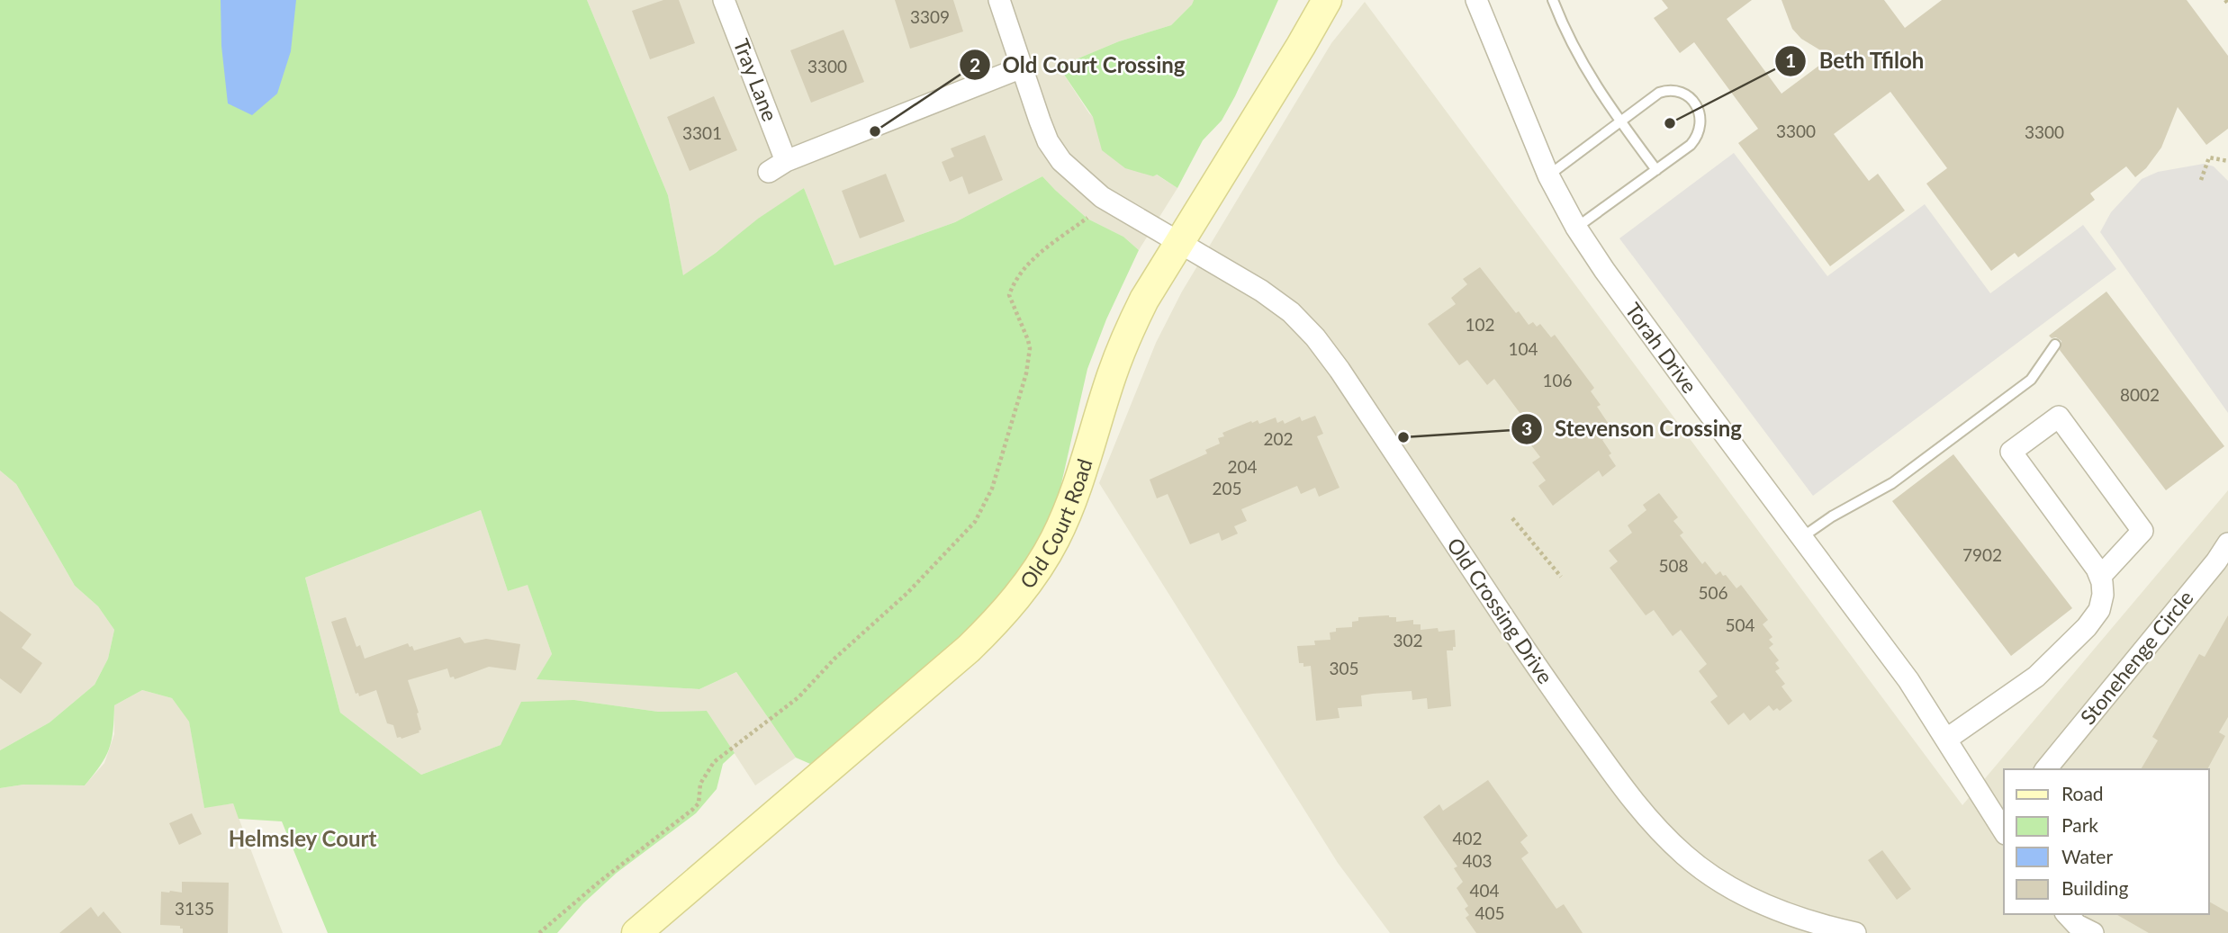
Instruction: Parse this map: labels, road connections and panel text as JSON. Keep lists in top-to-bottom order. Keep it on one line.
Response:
{"streets":{"main road":["Old Court Road"],"street":["Tray Lane","Torah Drive","Old Crossing Drive","Stonehenge Circle"]},"crossings":[["Tray Lane","Old Crossing Drive"],["Old Court Road","Old Crossing Drive"]],"districts":["Helmsley Court"],"places":["Beth Tfiloh","Old Court Crossing","Stevenson Crossing"],"house_numbers":["3309","3300","3300","3300","3301","102","104","106","8002","202","204","205","7902","508","506","504","302","305","402","403","404","3135","405"],"legend":["Road","Park","Water","Building"]}
